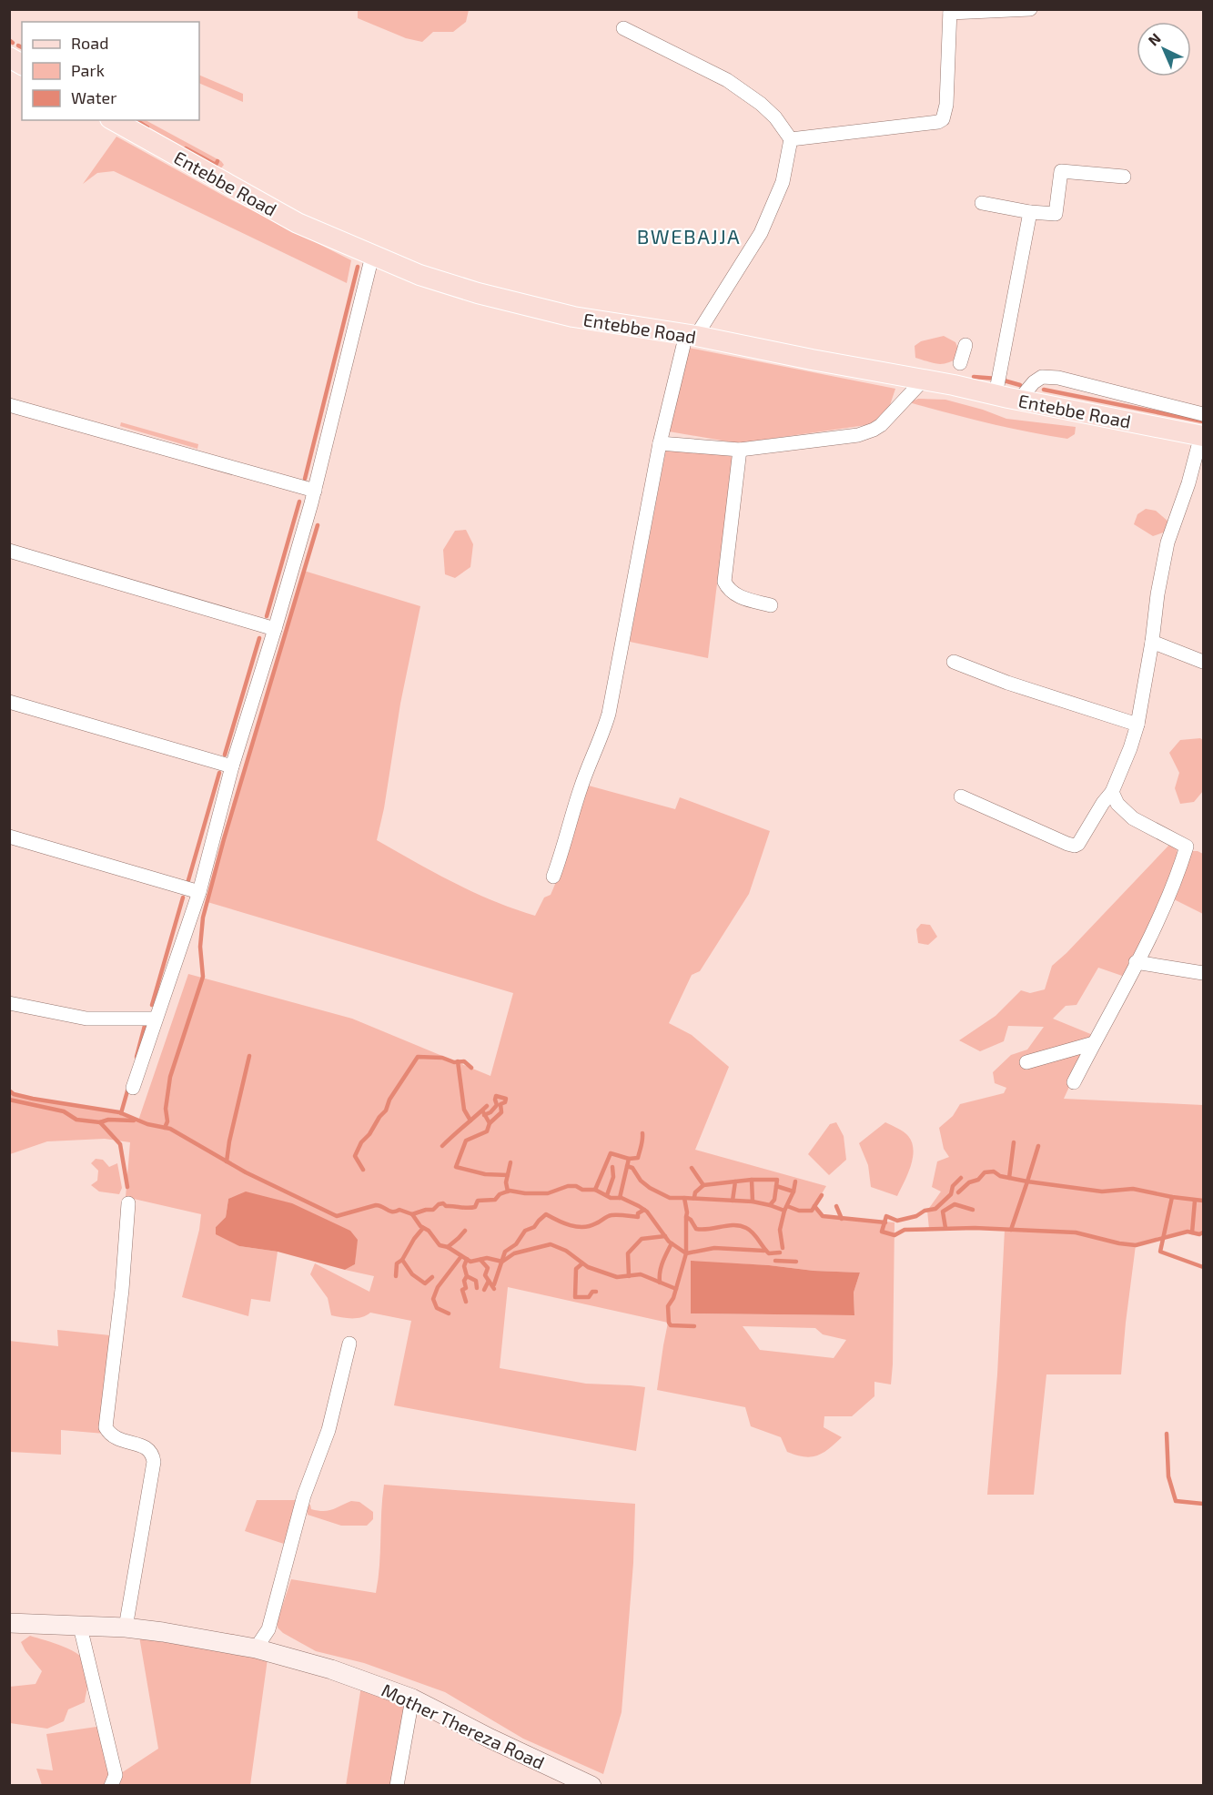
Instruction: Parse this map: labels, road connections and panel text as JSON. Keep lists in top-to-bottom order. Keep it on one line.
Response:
{"streets":{"main road":["Entebbe Road"],"street":["Mother Thereza Road"]},"districts":["BWEBAJJA"],"legend":["Road","Park","Water"],"north":"top left"}
